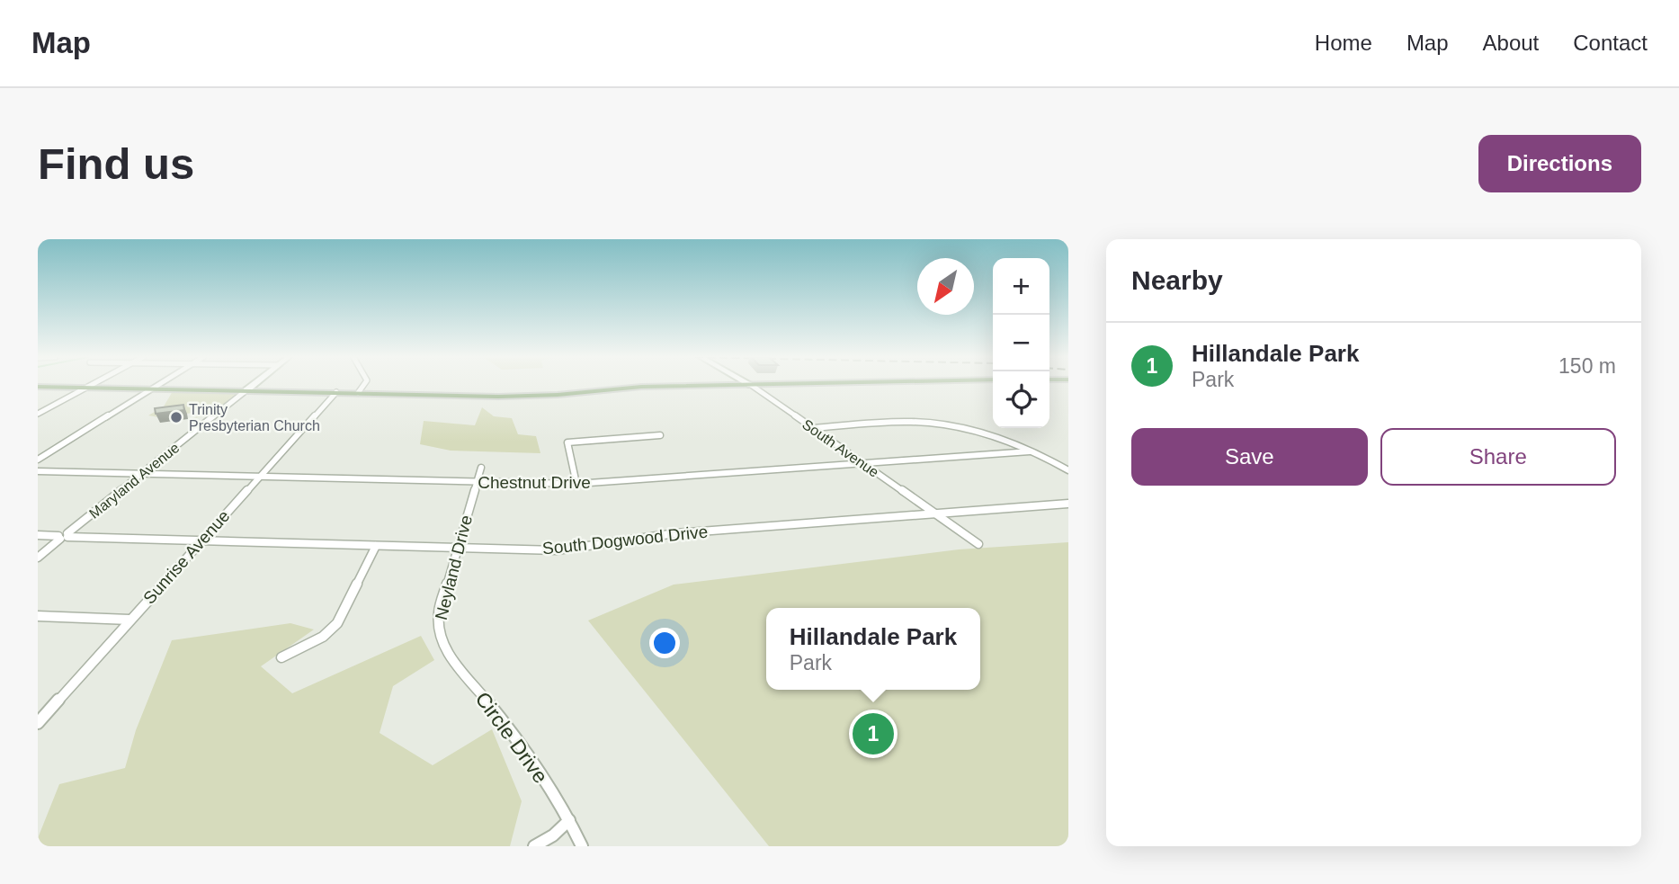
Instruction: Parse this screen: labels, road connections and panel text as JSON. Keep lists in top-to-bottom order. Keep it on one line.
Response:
{"streets":{"main road":["Maryland Avenue"],"street":["South Avenue","Chestnut Drive","South Dogwood Drive","Sunrise Avenue","Neyland Drive","Circle Drive"]},"crossings":[["South Avenue","Chestnut Drive"],["South Avenue","South Dogwood Drive"],["Maryland Avenue","Chestnut Drive"],["Maryland Avenue","South Dogwood Drive"],["Chestnut Drive","Sunrise Avenue"],["Chestnut Drive","Neyland Drive"],["South Dogwood Drive","Sunrise Avenue"],["South Dogwood Drive","Neyland Drive"],["Neyland Drive","Circle Drive"]],"places":["Trinity Presbyterian Church"],"north":"bottom left","page":{"header":"Map","nav":["Home","Map","About","Contact"],"buttons":["Directions",["Save","Share"]],"title":"Find us","heading":"Nearby","map_buttons":["+","−"],"list":[{"mark":"1","name":"Hillandale Park","note":"Park","value":"150 m"}],"popup":["Hillandale Park","Park"],"pins":"1"}}
